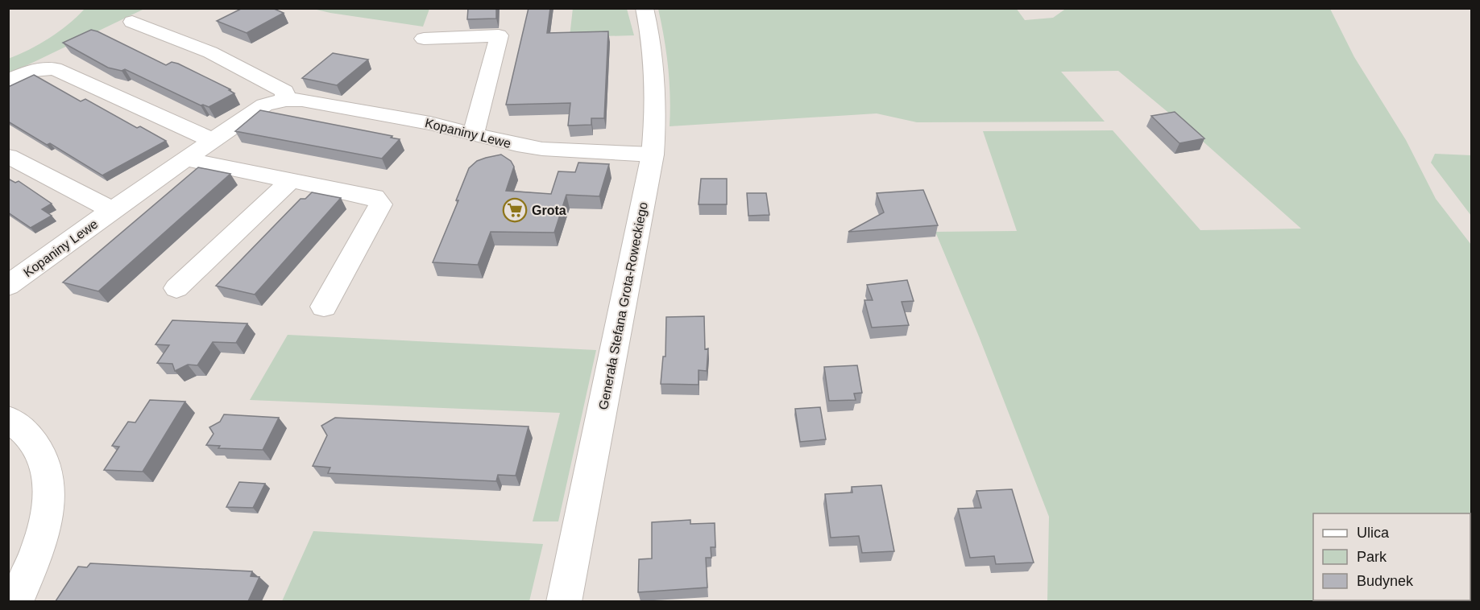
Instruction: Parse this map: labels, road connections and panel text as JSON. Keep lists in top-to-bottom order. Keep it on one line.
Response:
{"streets":{"street":["Kopaniny Lewe","Generała Stefana Grota-Roweckiego"]},"crossings":[["Kopaniny Lewe","Generała Stefana Grota-Roweckiego"]],"places":{"supermarket":["Grota"]},"legend":["Ulica","Park","Budynek"]}
